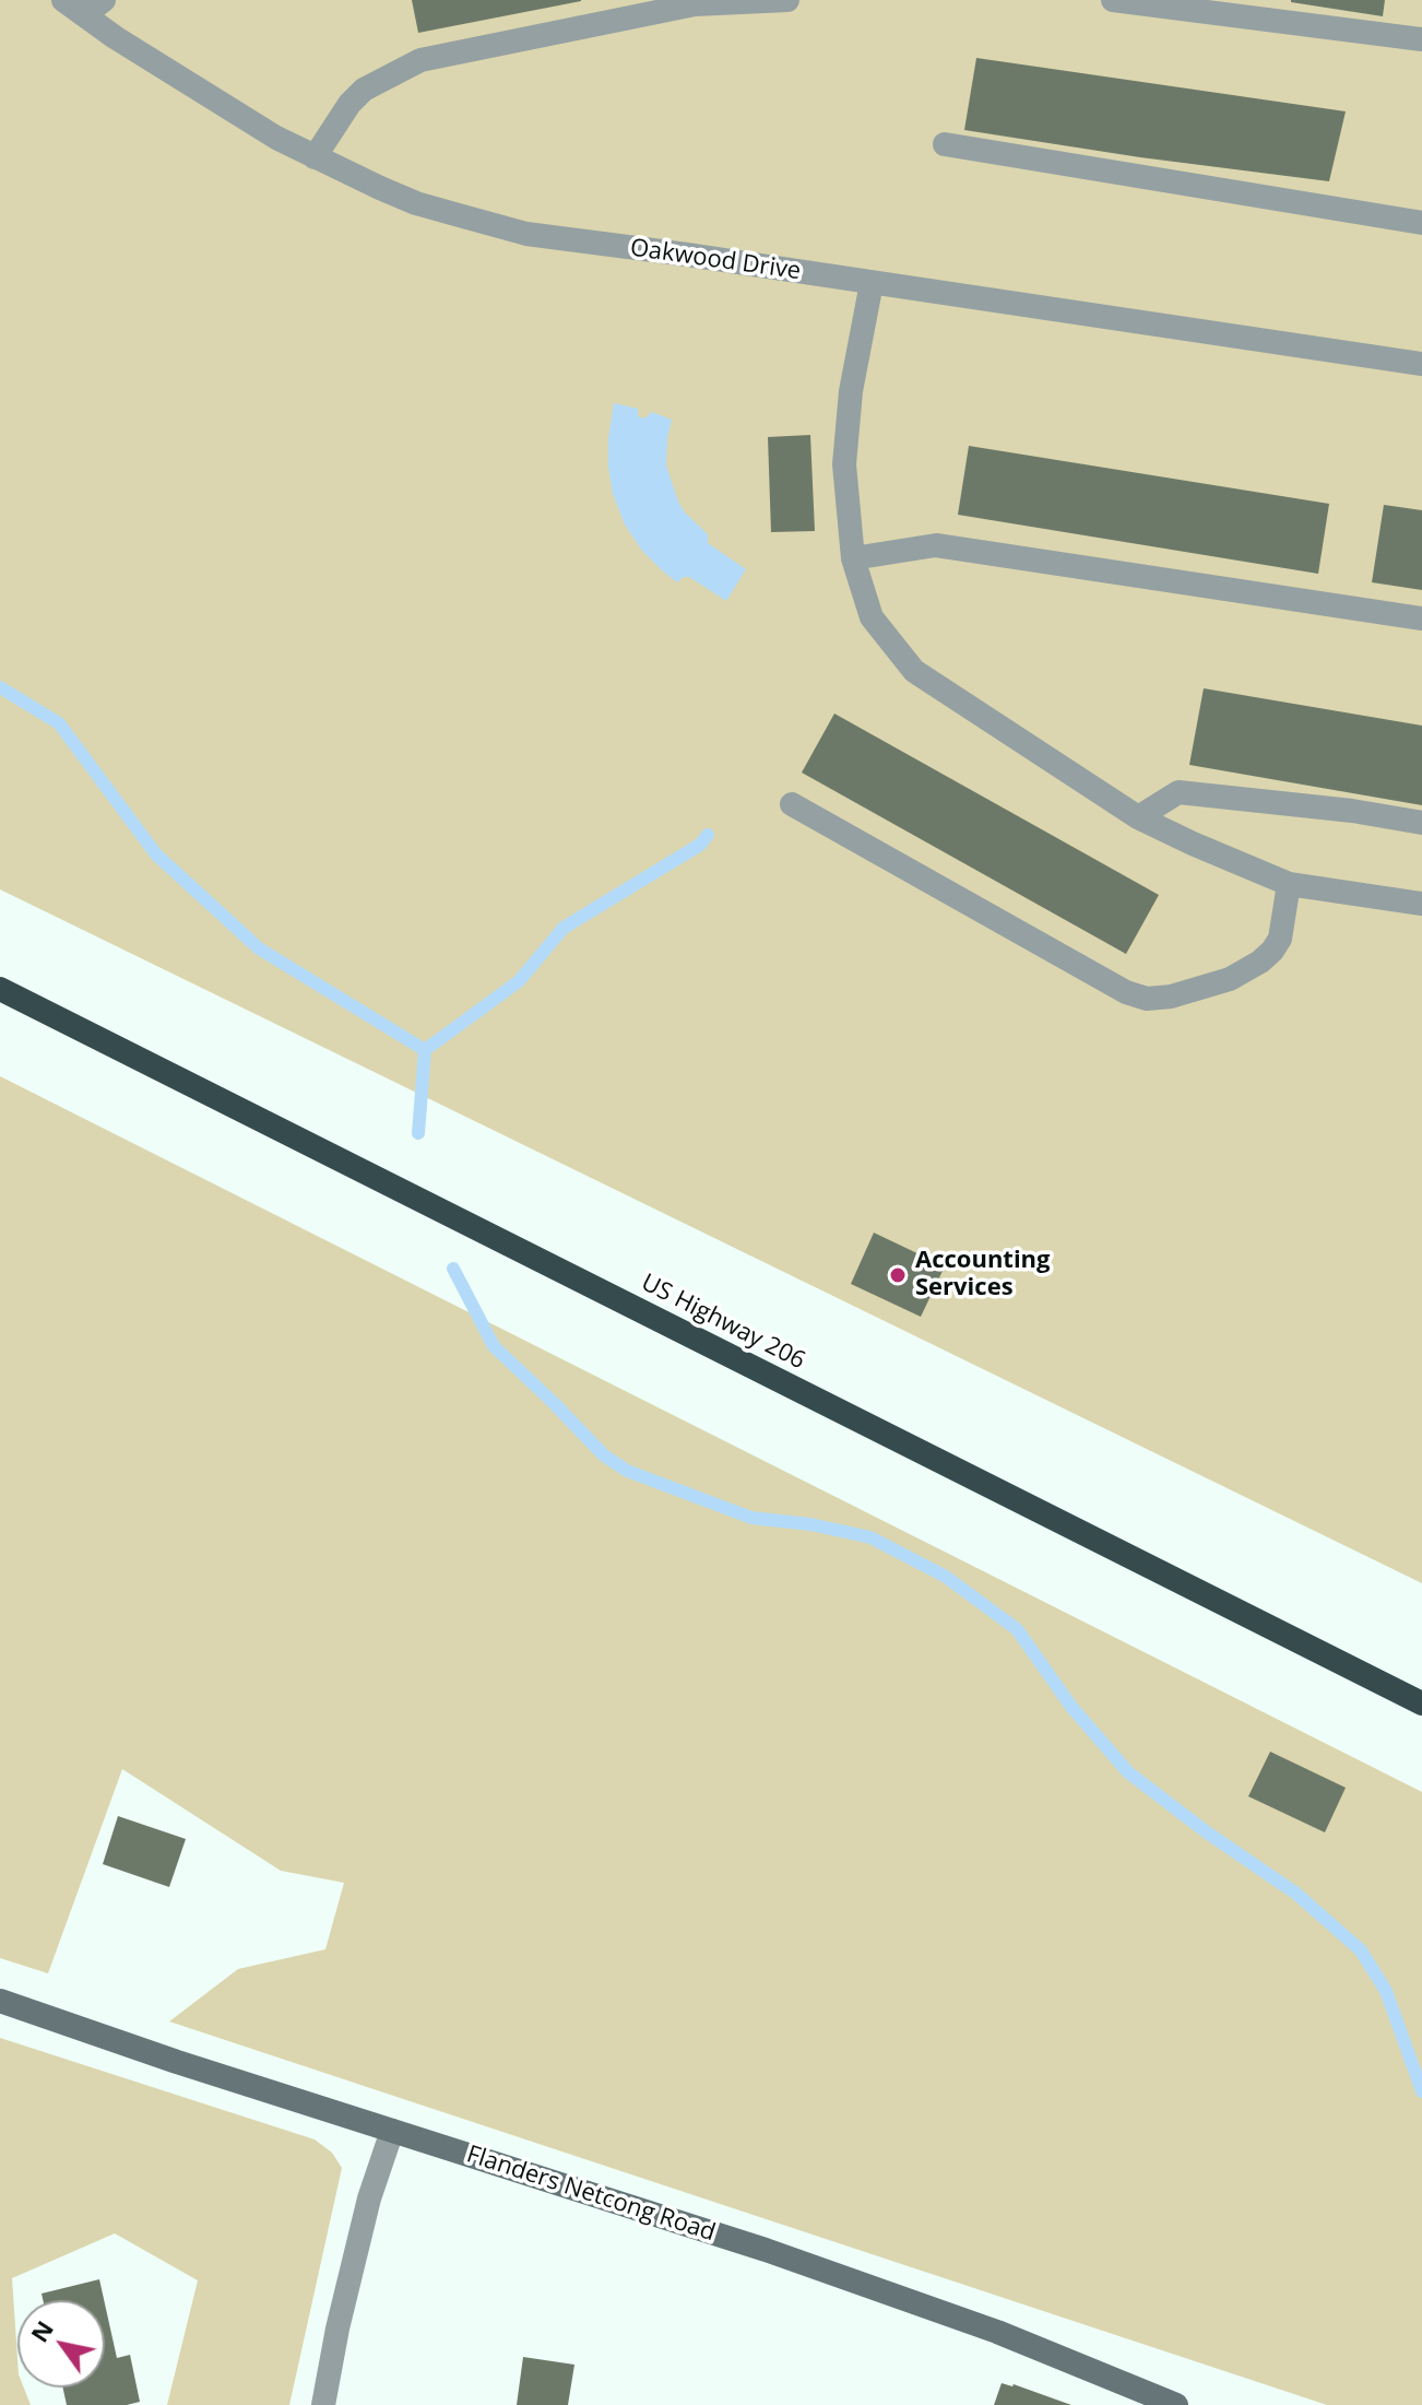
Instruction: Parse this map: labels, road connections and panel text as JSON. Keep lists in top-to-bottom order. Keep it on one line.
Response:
{"streets":{"highway":["US Highway 206"],"main road":["Flanders Netcong Road"],"street":["Oakwood Drive"]},"places":["Accounting Services"],"north":"top left"}
